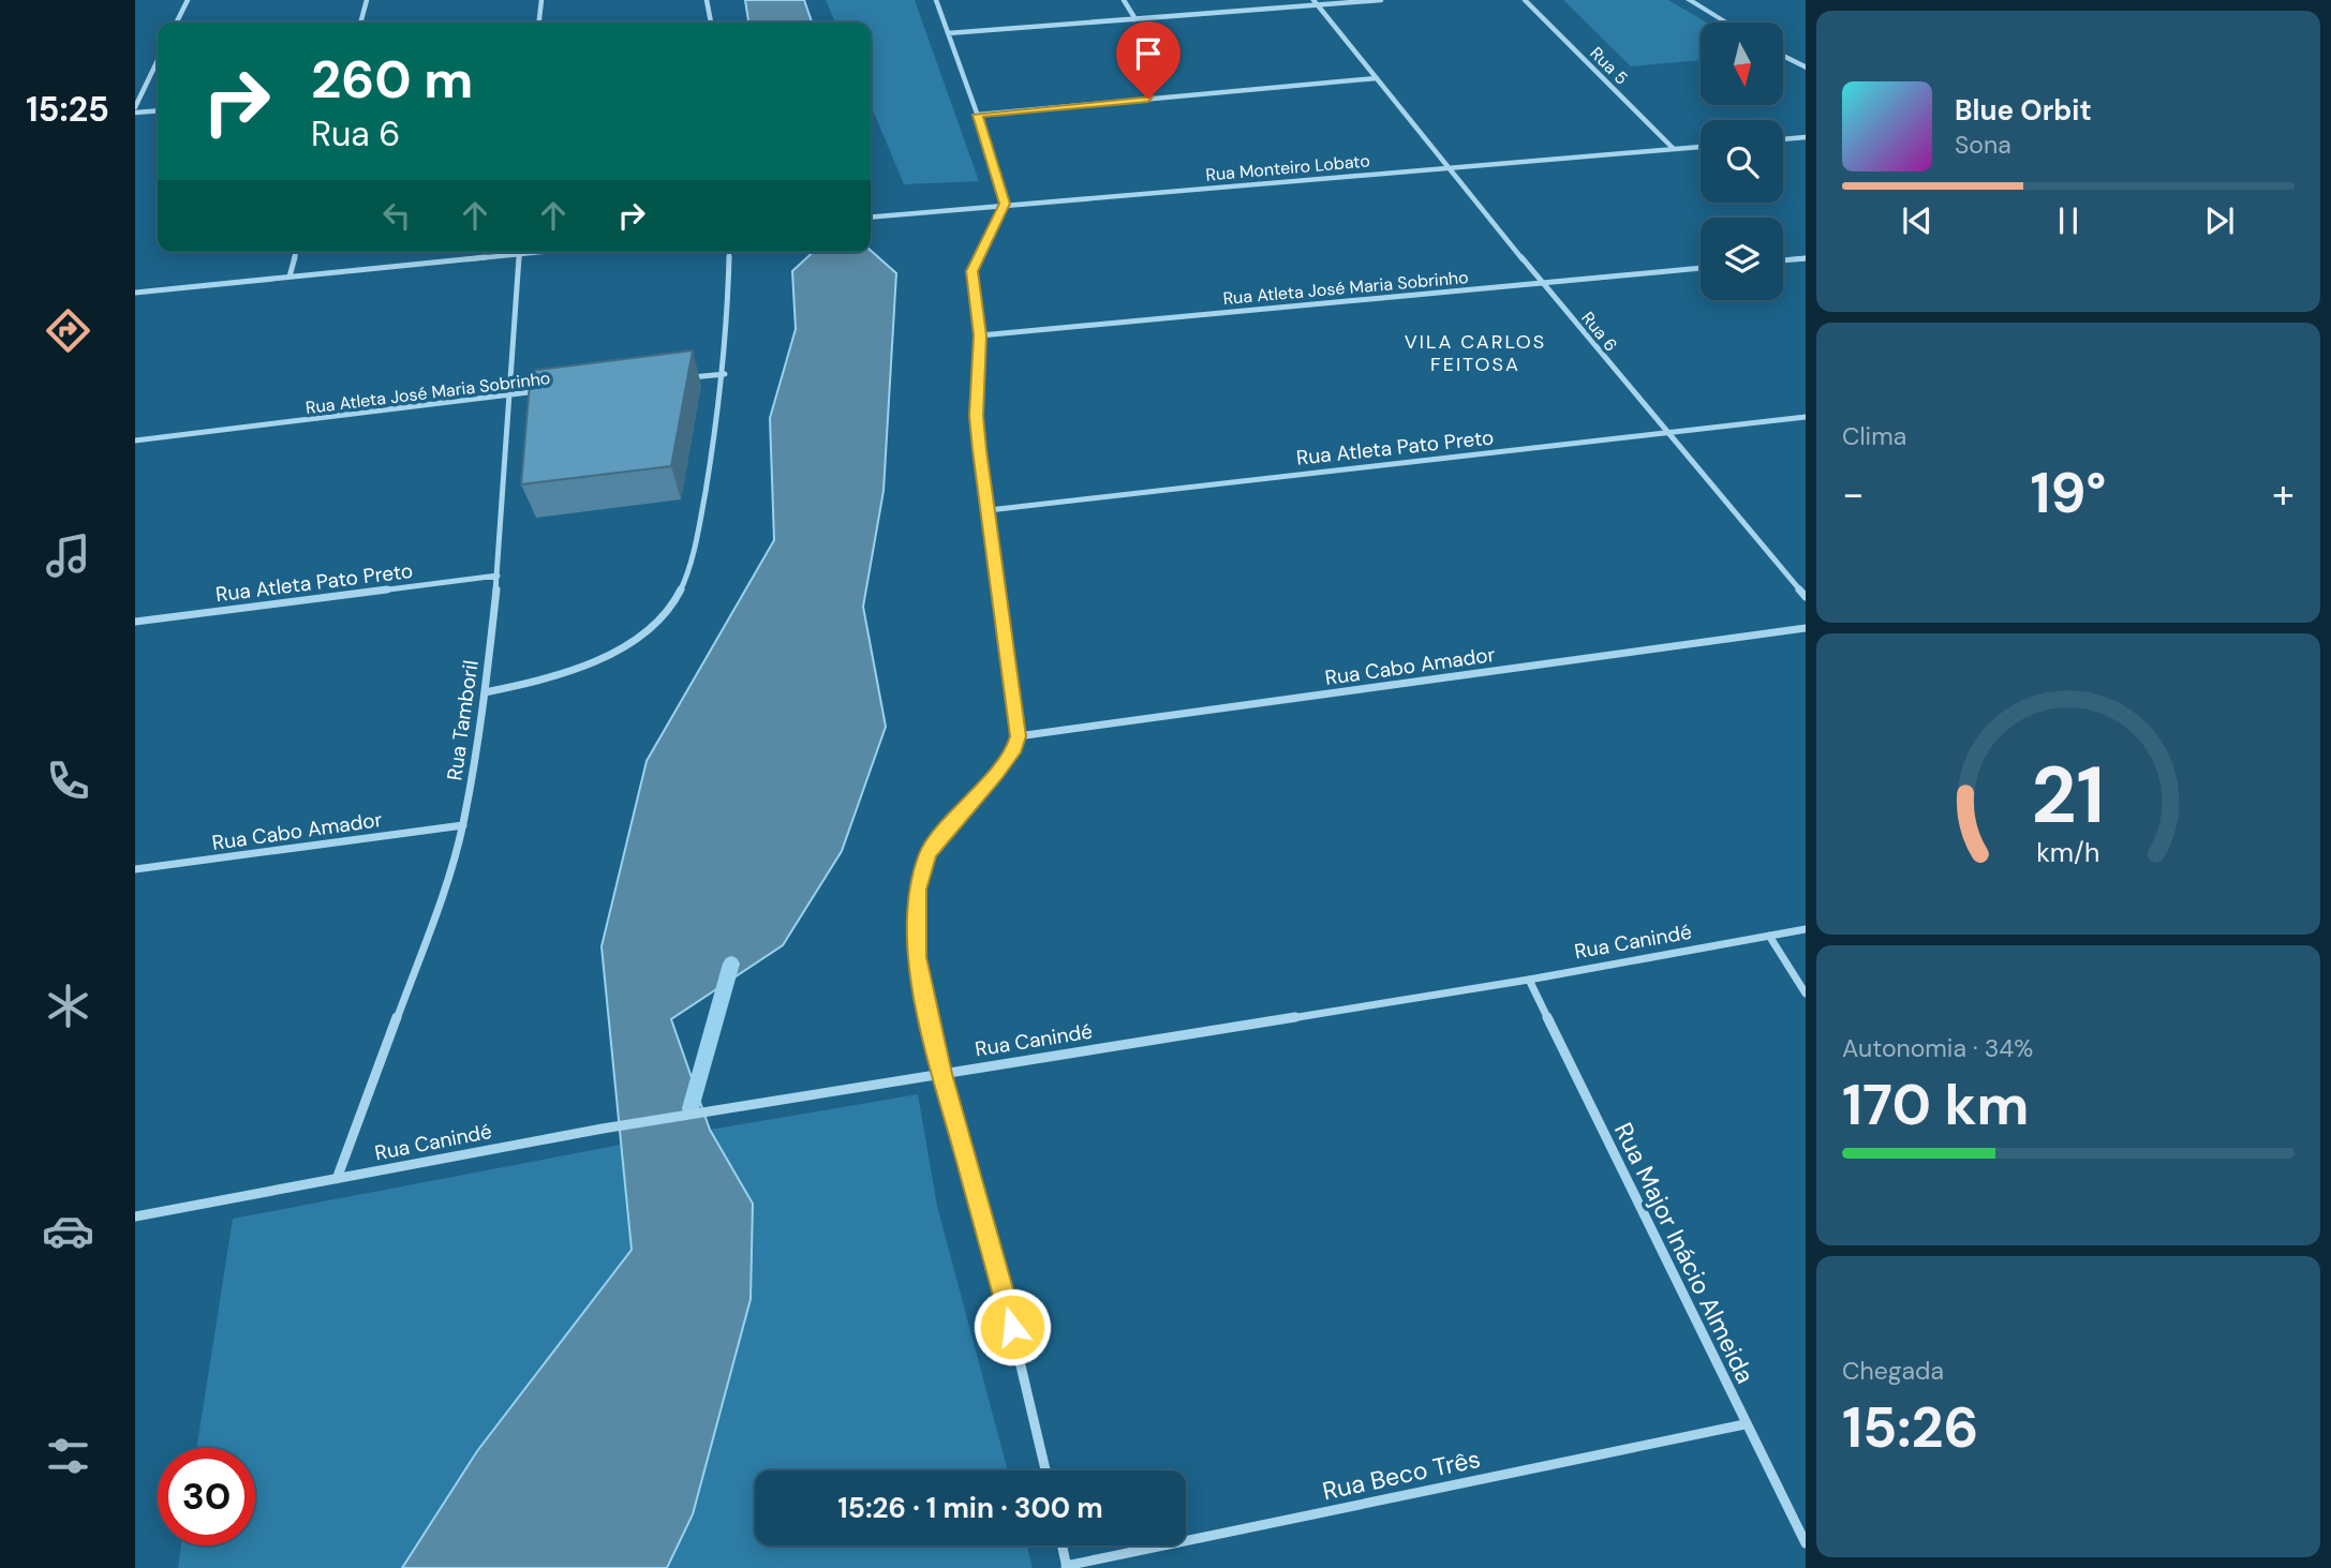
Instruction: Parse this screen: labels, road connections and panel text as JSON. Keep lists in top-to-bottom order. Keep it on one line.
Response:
{"streets":{"street":["Rua 5","Rua Monteiro Lobato","Rua Atleta José Maria Sobrinho","Rua 6","Rua Atleta Pato Preto","Rua Cabo Amador","Rua Tamboril","Rua Canindé","Rua Major Inácio Almeida","Rua Beco Três"]},"crossings":[["Rua 5","Rua Monteiro Lobato"],["Rua Monteiro Lobato","Rua 6"],["Rua Atleta José Maria Sobrinho","Rua 6"],["Rua Atleta José Maria Sobrinho","Rua Tamboril"],["Rua 6","Rua Atleta Pato Preto"],["Rua Atleta Pato Preto","Rua Tamboril"],["Rua Cabo Amador","Rua Tamboril"],["Rua Tamboril","Rua Canindé"],["Rua Canindé","Rua Major Inácio Almeida"],["Rua Major Inácio Almeida","Rua Beco Três"]],"districts":["VILA CARLOS FEITOSA"],"north":"bottom","page":{"tabs":"15:25","turn":["260 m","Rua 6"],"song":["Blue Orbit","Sona"],"tile":["Clima",["Autonomia · 34%","170 km"],["Chegada","15:26"]],"heat":["−","19°","+"],"limit":"30","trip":"15:26 · 1 min · 300 m","gauge":["21","km/h"]}}
